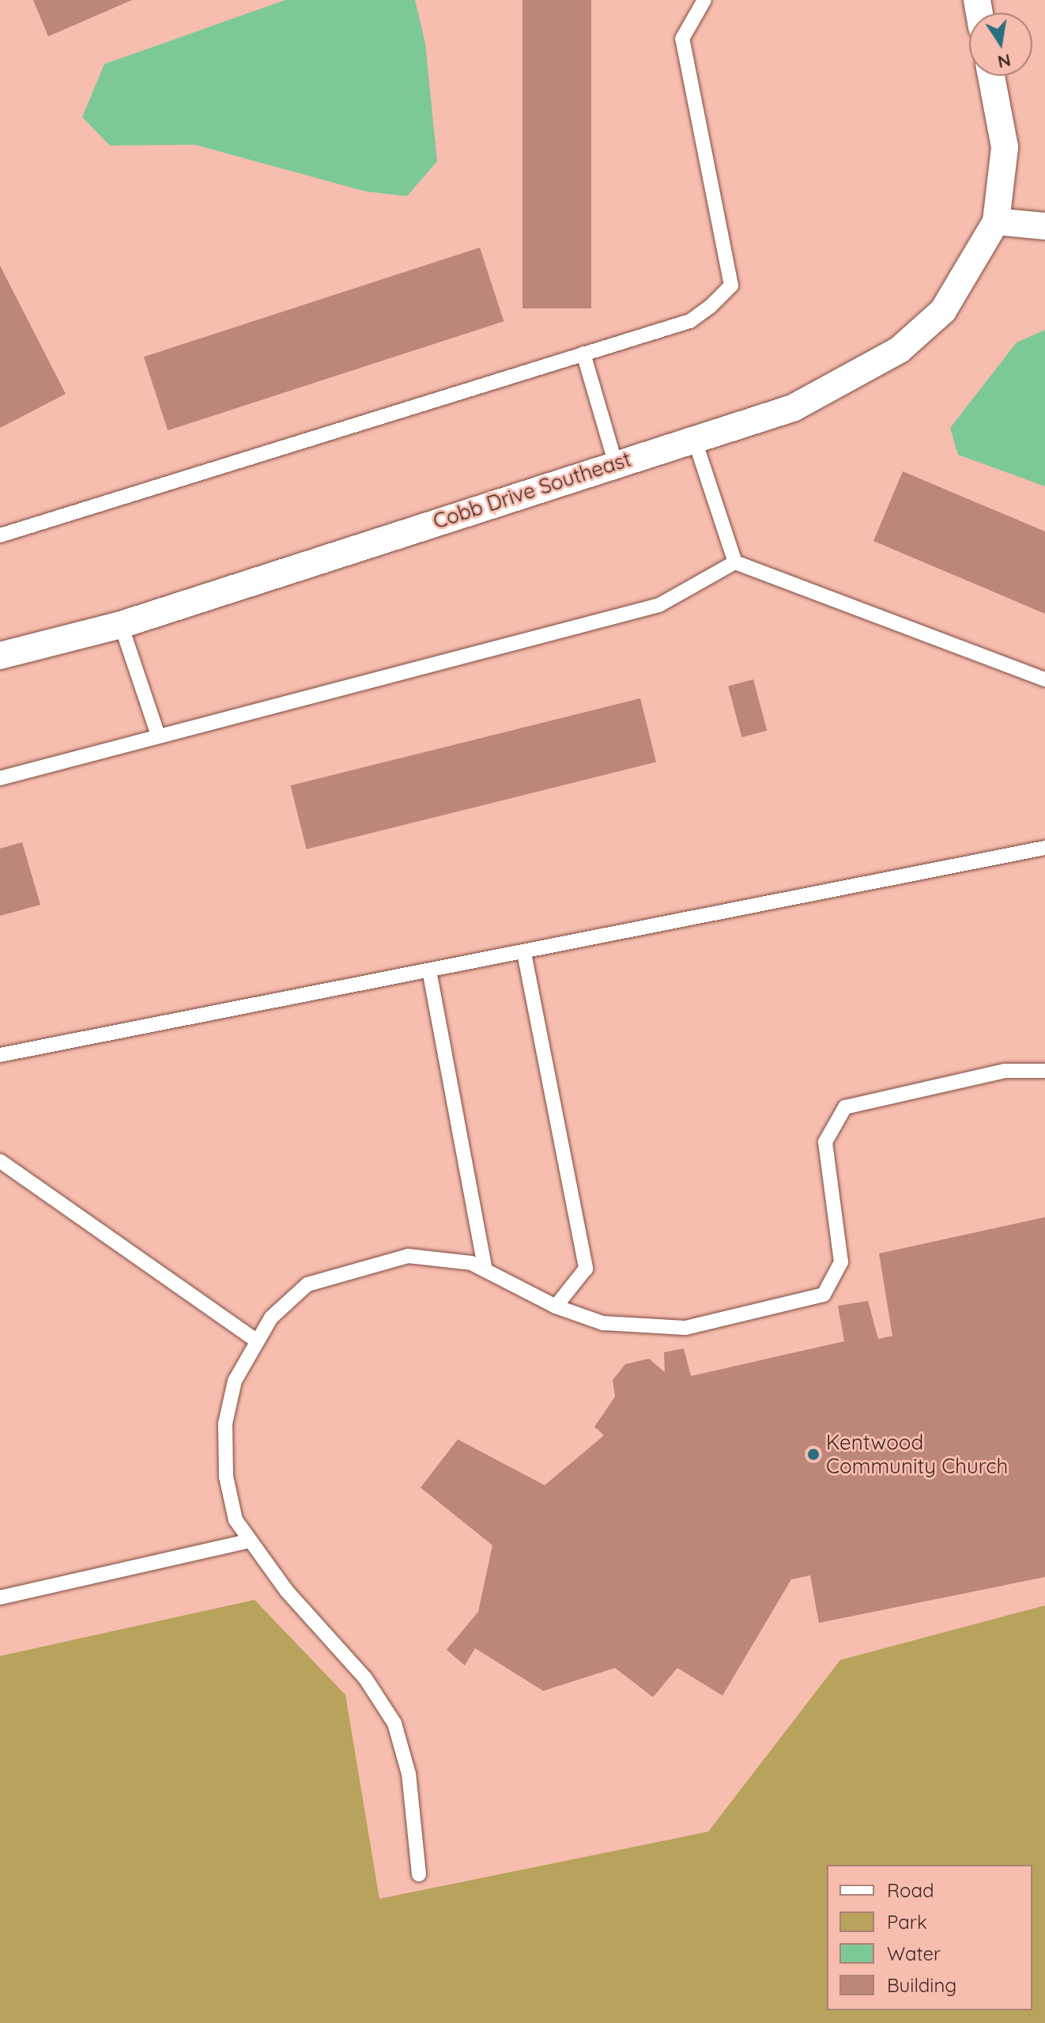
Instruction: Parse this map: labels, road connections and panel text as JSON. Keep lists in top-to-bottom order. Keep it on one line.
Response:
{"streets":{"street":["Cobb Drive Southeast"]},"places":["Kentwood Community Church"],"legend":["Road","Park","Water","Building"],"north":"bottom"}
